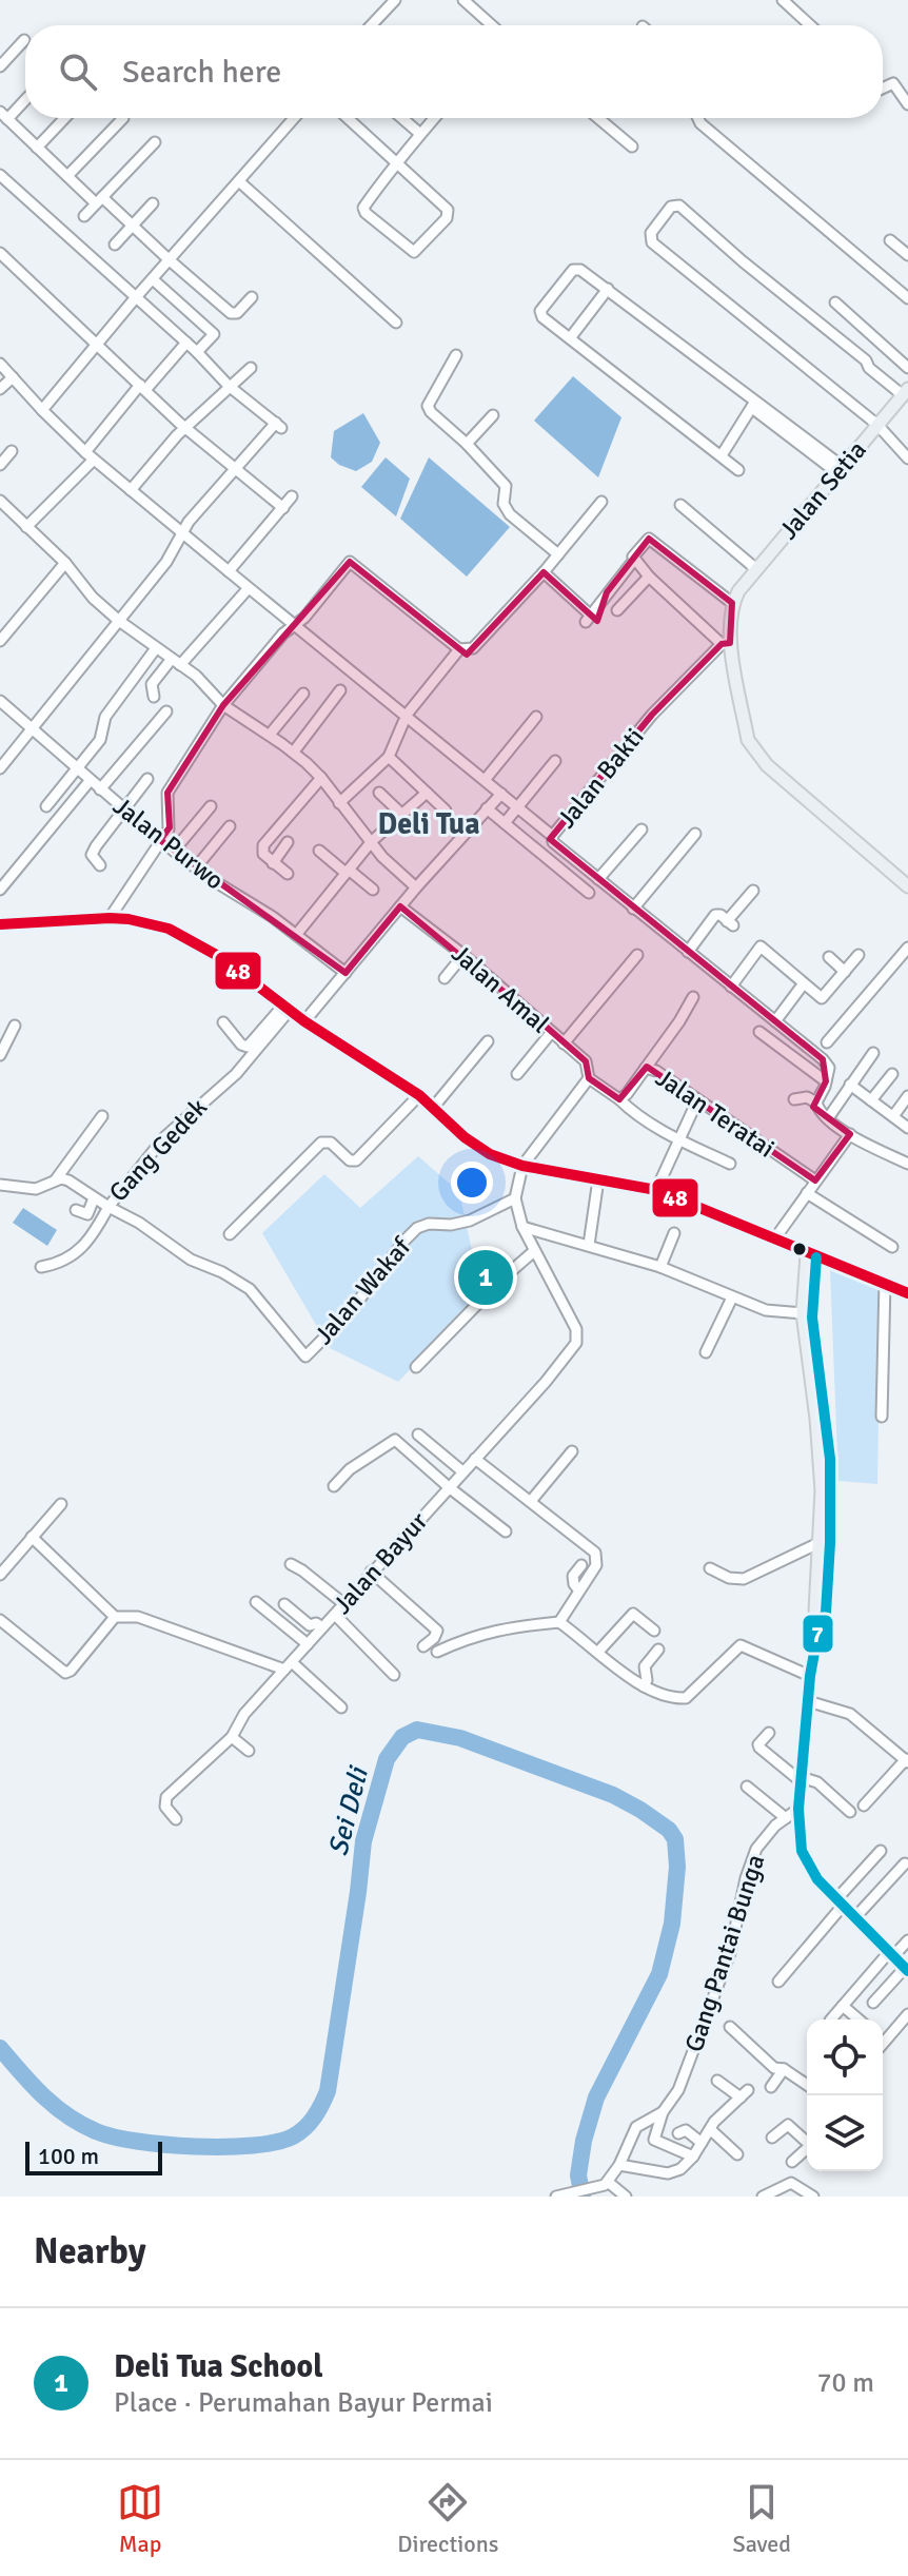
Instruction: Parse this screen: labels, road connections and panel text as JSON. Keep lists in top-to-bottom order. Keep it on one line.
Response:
{"streets":{"main road":["Jalan Setia"],"street":["Jalan Bakti","Jalan Purwo","Jalan Amal","Jalan Teratai","Gang Gedek","Jalan Wakaf","Jalan Bayur","Gang Pantai Bunga"]},"crossings":[["Jalan Amal","Jalan Teratai"],["Gang Gedek","Jalan Wakaf"],["Jalan Wakaf","Jalan Bayur"]],"districts":["Deli Tua"],"water":["Sei Deli"],"lines":["transit line 48","transit line 7"],"scale_bar":"100 m","page":{"search":"Search here","pins":"1","scale":"100 m","heading":"Nearby","list":[{"mark":"1","name":"Deli Tua School","note":"Place · Perumahan Bayur Permai","value":"70 m"}],"nav":["Map","Directions","Saved"]}}
